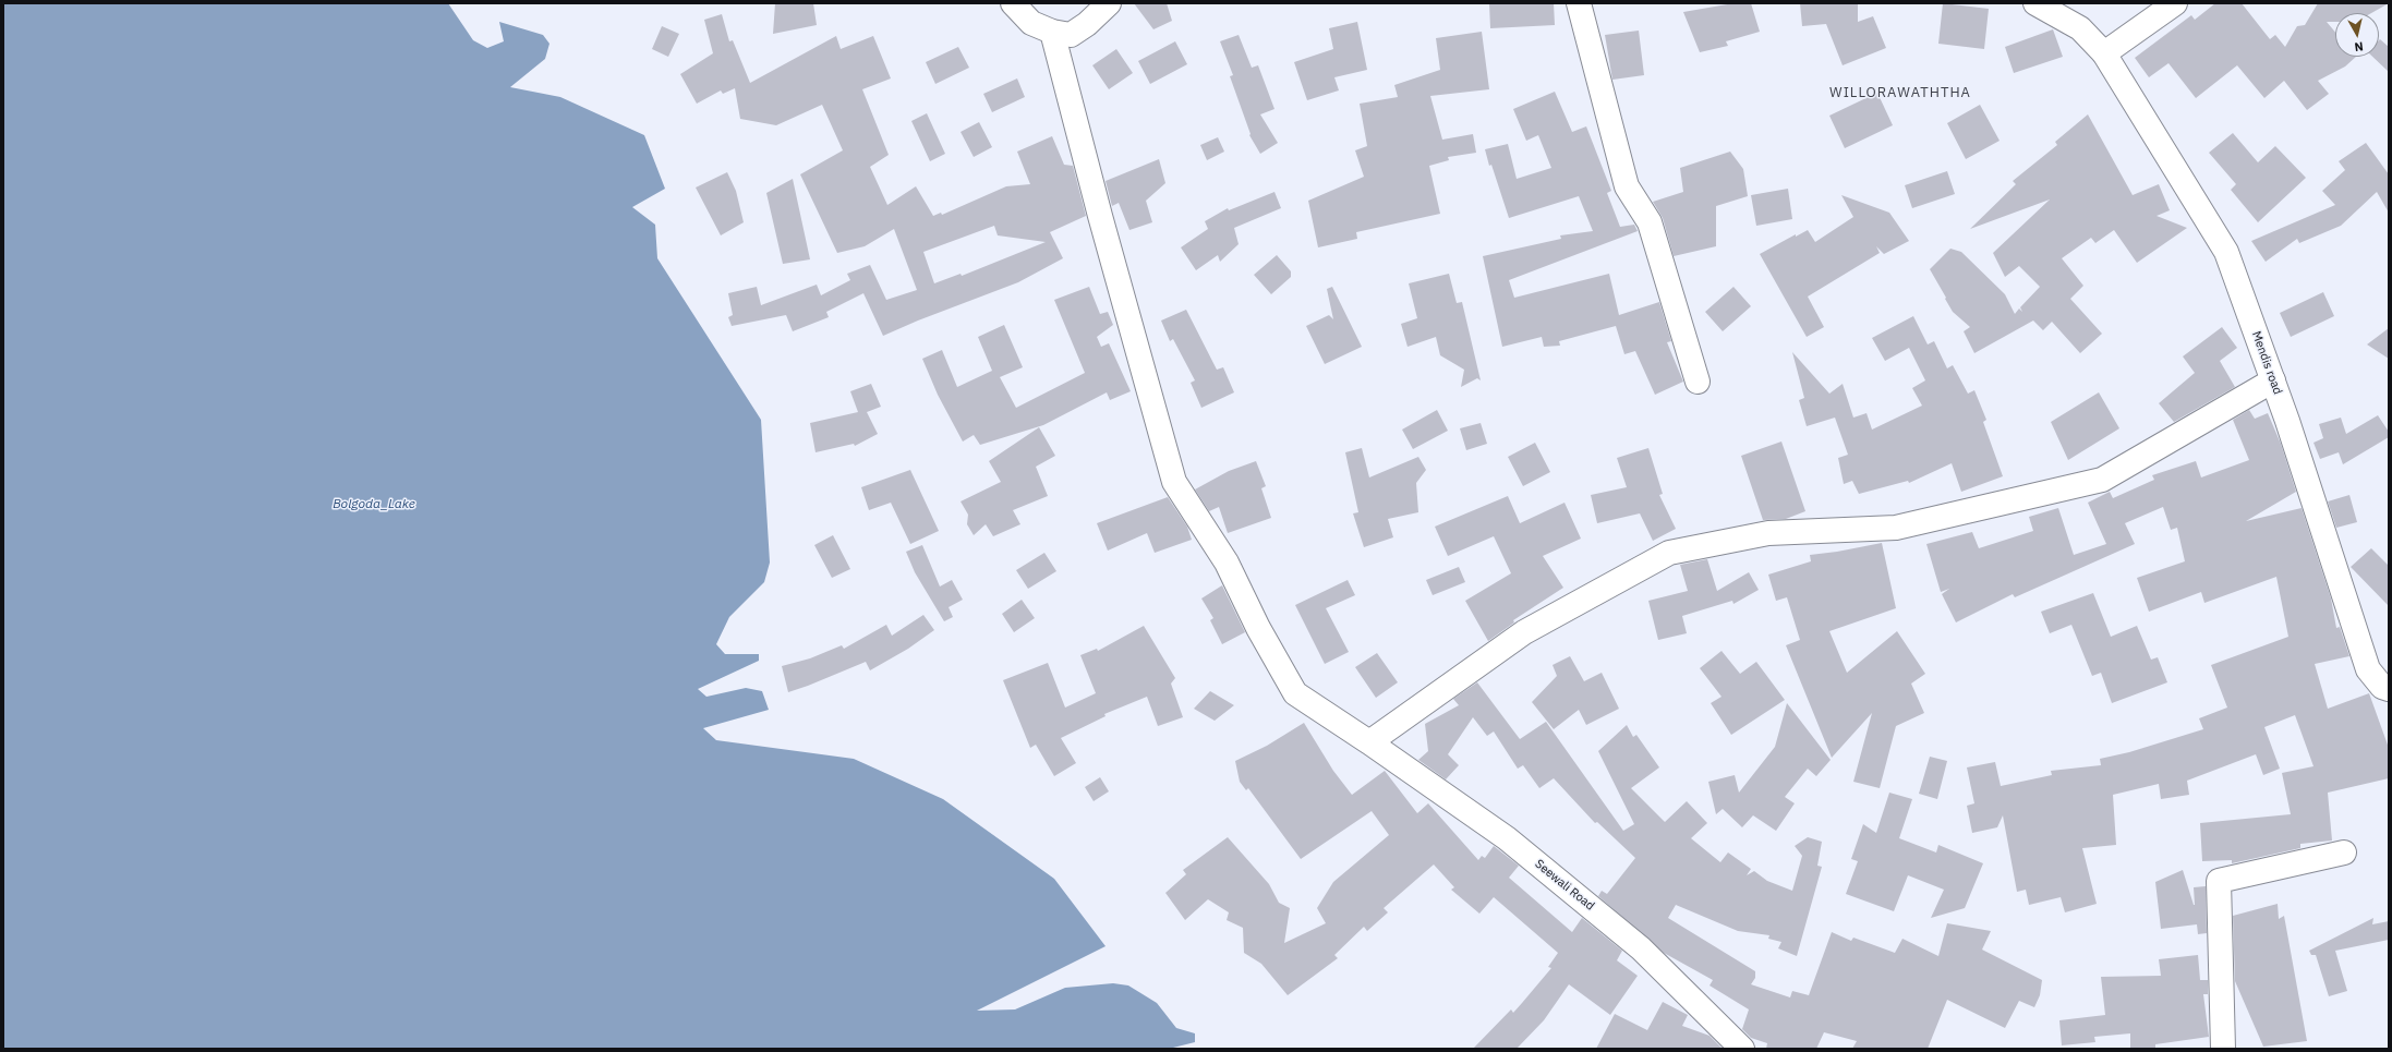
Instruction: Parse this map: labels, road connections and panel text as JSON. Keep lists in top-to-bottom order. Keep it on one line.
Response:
{"streets":{"street":["Mendis road","Seewali Road"]},"districts":["WILLORAWATHTHA"],"water":["Bolgoda_Lake"],"north":"bottom"}
